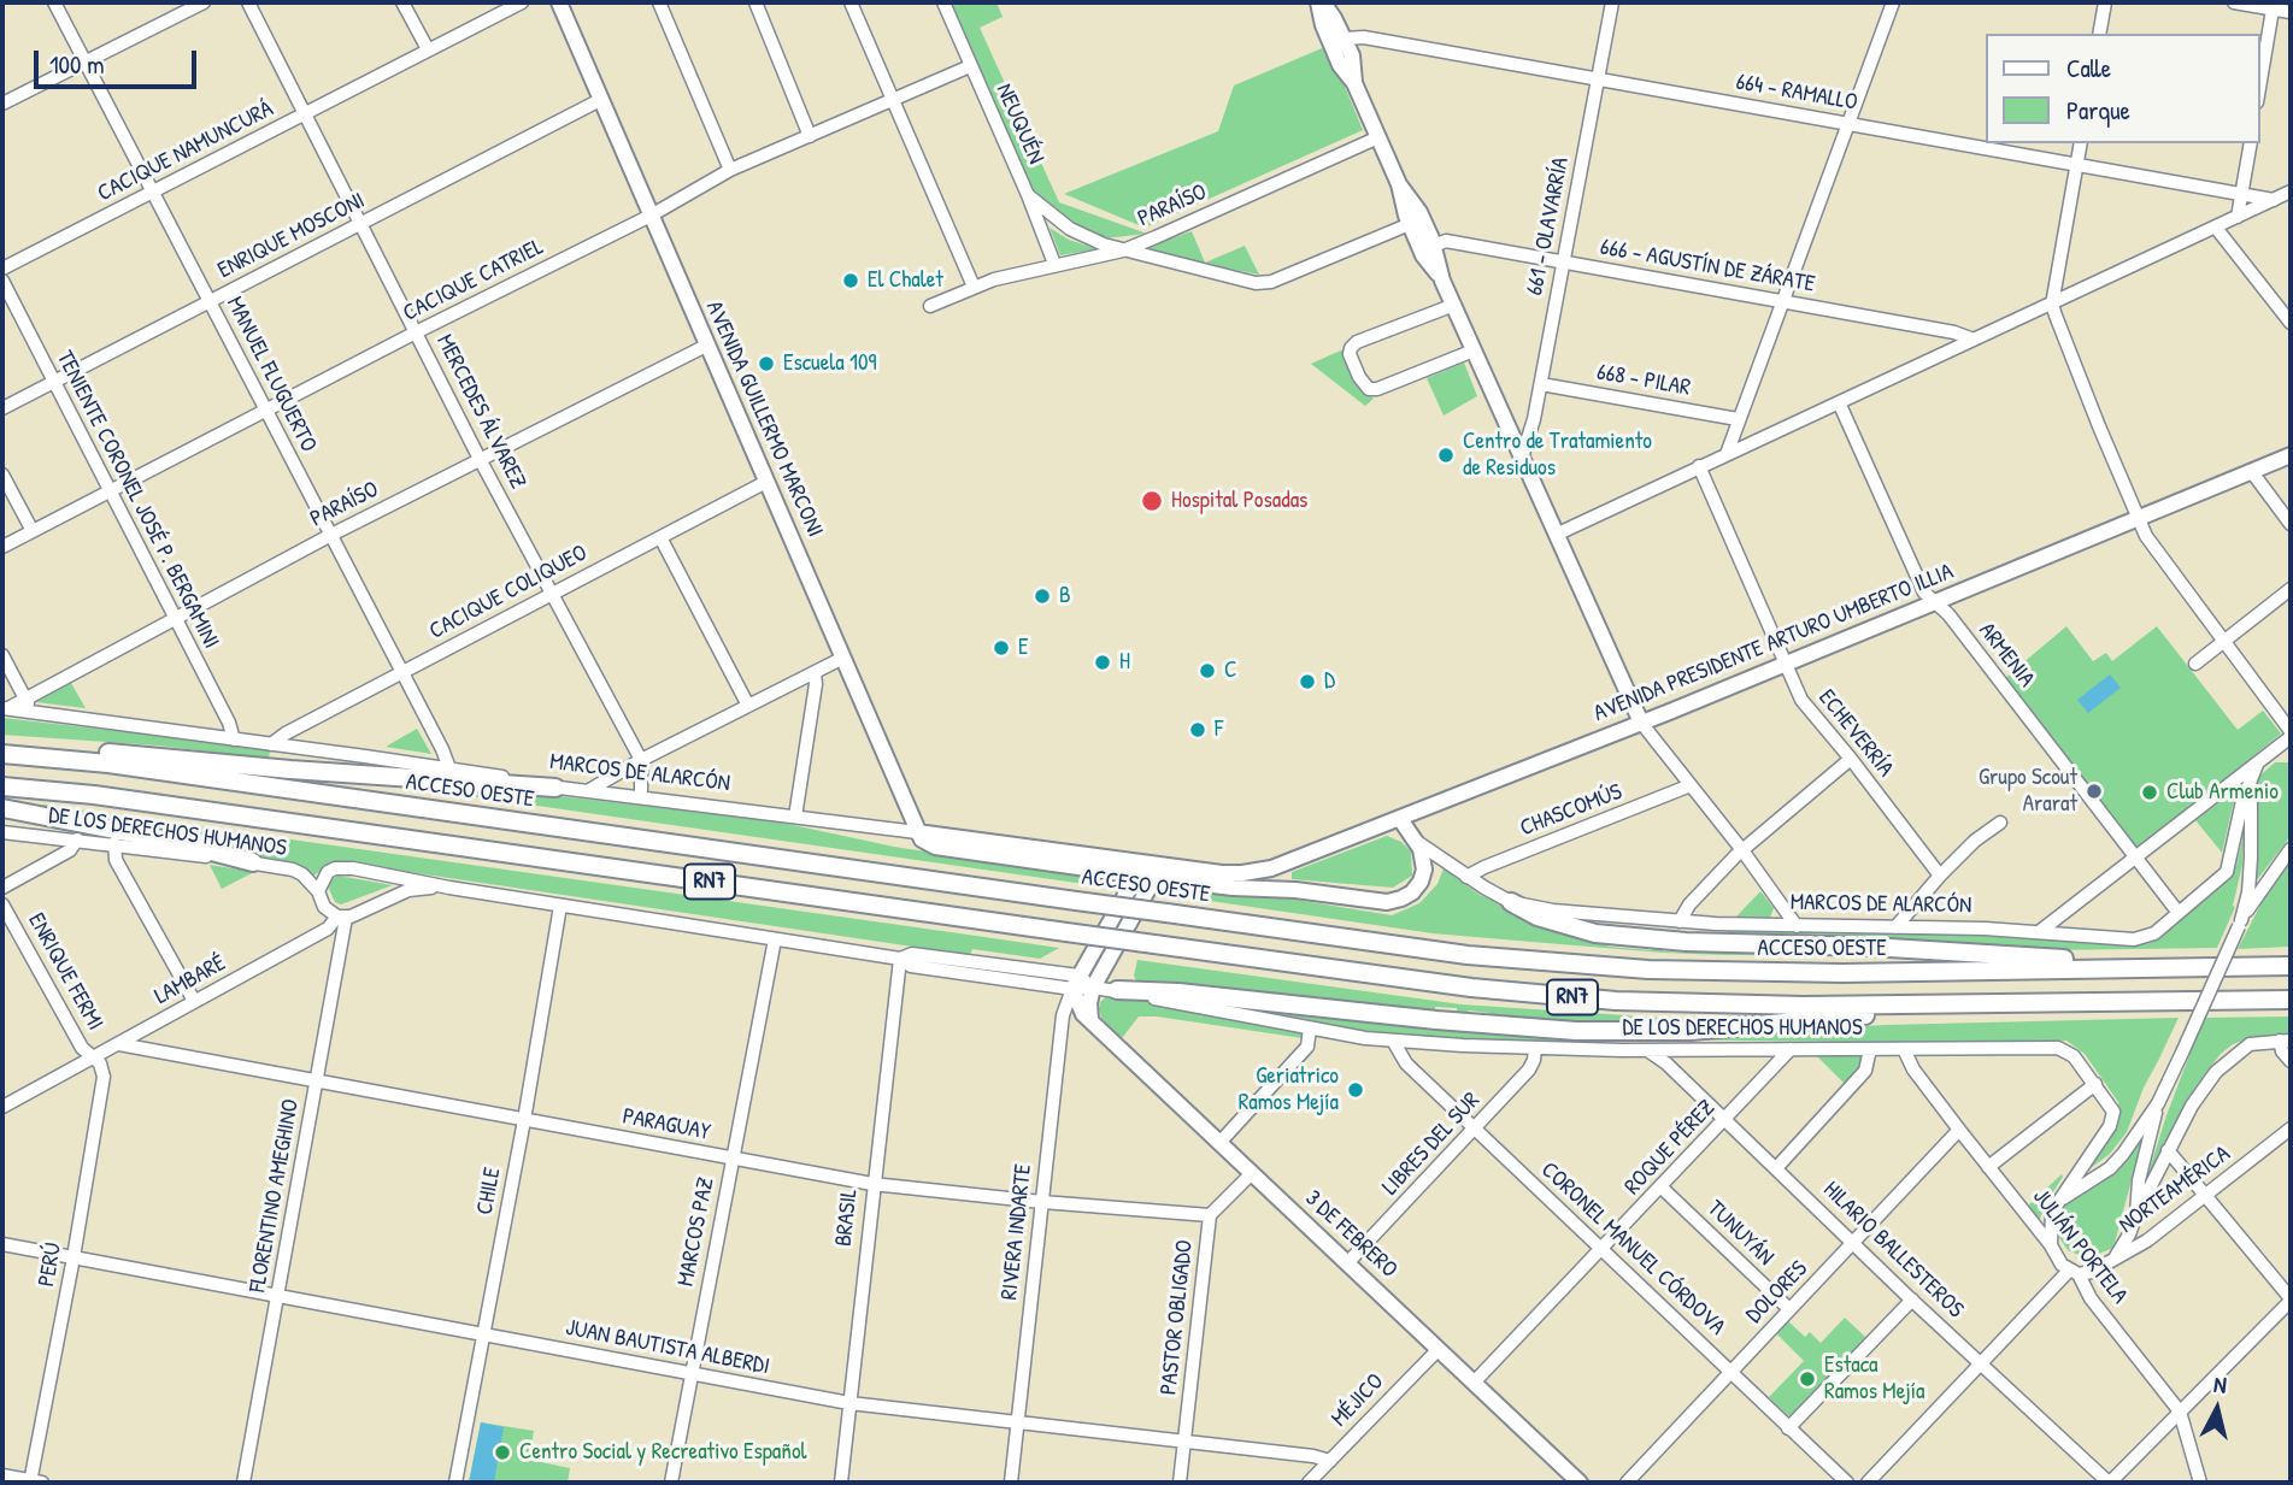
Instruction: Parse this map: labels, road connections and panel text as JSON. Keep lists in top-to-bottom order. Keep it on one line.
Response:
{"streets":{"highway":["ACCESO OESTE","RN7"],"main road":["AVENIDA GUILLERMO MARCONI","AVENIDA PRESIDENTE ARTURO UMBERTO ILLIA","MARCOS DE ALARCÓN","3 DE FEBRERO"],"street":["664 - RAMALLO","NEUQUÉN","CACIQUE NAMUNCURÁ","PARAÍSO","661 - OLAVARRÍA","ENRIQUE MOSCONI","666 - AGUSTÍN DE ZÁRATE","CACIQUE CATRIEL","MANUEL FLUGUERTO","668 - PILAR","MERCEDES ÁLVAREZ","TENIENTE CORONEL JOSÉ P. BERGAMINI","CACIQUE COLIQUEO","ARMENIA","ECHEVERRÍA","CHASCOMÚS","DE LOS DERECHOS HUMANOS","ENRIQUE FERMI","LAMBARÉ","PARAGUAY","LIBRES DEL SUR","ROQUE PÉREZ","NORTEAMÉRICA","CHILE","FLORENTINO AMEGHINO","BRASIL","MARCOS PAZ","RIVERA INDARTE","TUNUYÁN","JULIÁN PORTELA","CORONEL MANUEL CÓRDOVA","HILARIO BALLESTEROS","PERÚ","DOLORES","PASTOR OBLIGADO","JUAN BAUTISTA ALBERDI","MÉJICO"]},"crossings":[["664 - RAMALLO","661 - OLAVARRÍA"],["NEUQUÉN","PARAÍSO"],["NEUQUÉN","CACIQUE CATRIEL"],["CACIQUE NAMUNCURÁ","MANUEL FLUGUERTO"],["CACIQUE NAMUNCURÁ","MERCEDES ÁLVAREZ"],["PARAÍSO","MANUEL FLUGUERTO"],["PARAÍSO","MERCEDES ÁLVAREZ"],["PARAÍSO","AVENIDA GUILLERMO MARCONI"],["PARAÍSO","TENIENTE CORONEL JOSÉ P. BERGAMINI"],["PARAÍSO","MARCOS DE ALARCÓN"],["661 - OLAVARRÍA","666 - AGUSTÍN DE ZÁRATE"],["661 - OLAVARRÍA","668 - PILAR"],["ENRIQUE MOSCONI","MANUEL FLUGUERTO"],["ENRIQUE MOSCONI","MERCEDES ÁLVAREZ"],["ENRIQUE MOSCONI","AVENIDA GUILLERMO MARCONI"],["ENRIQUE MOSCONI","TENIENTE CORONEL JOSÉ P. BERGAMINI"],["CACIQUE CATRIEL","MANUEL FLUGUERTO"],["CACIQUE CATRIEL","MERCEDES ÁLVAREZ"],["CACIQUE CATRIEL","AVENIDA GUILLERMO MARCONI"],["CACIQUE CATRIEL","TENIENTE CORONEL JOSÉ P. BERGAMINI"],["MANUEL FLUGUERTO","CACIQUE COLIQUEO"],["MANUEL FLUGUERTO","MARCOS DE ALARCÓN"],["MERCEDES ÁLVAREZ","CACIQUE COLIQUEO"],["MERCEDES ÁLVAREZ","MARCOS DE ALARCÓN"],["AVENIDA GUILLERMO MARCONI","CACIQUE COLIQUEO"],["AVENIDA GUILLERMO MARCONI","MARCOS DE ALARCÓN"],["TENIENTE CORONEL JOSÉ P. BERGAMINI","MARCOS DE ALARCÓN"],["CACIQUE COLIQUEO","MARCOS DE ALARCÓN"],["AVENIDA PRESIDENTE ARTURO UMBERTO ILLIA","ARMENIA"],["AVENIDA PRESIDENTE ARTURO UMBERTO ILLIA","ECHEVERRÍA"],["AVENIDA PRESIDENTE ARTURO UMBERTO ILLIA","MARCOS DE ALARCÓN"],["ARMENIA","MARCOS DE ALARCÓN"],["MARCOS DE ALARCÓN","CHASCOMÚS"],["DE LOS DERECHOS HUMANOS","LAMBARÉ"],["DE LOS DERECHOS HUMANOS","LIBRES DEL SUR"],["DE LOS DERECHOS HUMANOS","ROQUE PÉREZ"],["DE LOS DERECHOS HUMANOS","CHILE"],["DE LOS DERECHOS HUMANOS","FLORENTINO AMEGHINO"],["DE LOS DERECHOS HUMANOS","BRASIL"],["DE LOS DERECHOS HUMANOS","MARCOS PAZ"],["DE LOS DERECHOS HUMANOS","RIVERA INDARTE"],["DE LOS DERECHOS HUMANOS","3 DE FEBRERO"],["DE LOS DERECHOS HUMANOS","JULIÁN PORTELA"],["DE LOS DERECHOS HUMANOS","CORONEL MANUEL CÓRDOVA"],["DE LOS DERECHOS HUMANOS","HILARIO BALLESTEROS"],["ENRIQUE FERMI","LAMBARÉ"],["ENRIQUE FERMI","PERÚ"],["LAMBARÉ","PARAGUAY"],["LAMBARÉ","FLORENTINO AMEGHINO"],["LAMBARÉ","PERÚ"],["PARAGUAY","CHILE"],["PARAGUAY","FLORENTINO AMEGHINO"],["PARAGUAY","BRASIL"],["PARAGUAY","MARCOS PAZ"],["PARAGUAY","RIVERA INDARTE"],["PARAGUAY","PASTOR OBLIGADO"],["LIBRES DEL SUR","3 DE FEBRERO"],["LIBRES DEL SUR","CORONEL MANUEL CÓRDOVA"],["ROQUE PÉREZ","TUNUYÁN"],["ROQUE PÉREZ","3 DE FEBRERO"],["ROQUE PÉREZ","CORONEL MANUEL CÓRDOVA"],["ROQUE PÉREZ","HILARIO BALLESTEROS"],["NORTEAMÉRICA","JULIÁN PORTELA"],["NORTEAMÉRICA","HILARIO BALLESTEROS"],["CHILE","JUAN BAUTISTA ALBERDI"],["FLORENTINO AMEGHINO","JUAN BAUTISTA ALBERDI"],["BRASIL","JUAN BAUTISTA ALBERDI"],["MARCOS PAZ","JUAN BAUTISTA ALBERDI"],["RIVERA INDARTE","3 DE FEBRERO"],["RIVERA INDARTE","JUAN BAUTISTA ALBERDI"],["TUNUYÁN","DOLORES"],["3 DE FEBRERO","PASTOR OBLIGADO"],["3 DE FEBRERO","MÉJICO"],["JULIÁN PORTELA","DOLORES"],["CORONEL MANUEL CÓRDOVA","DOLORES"],["HILARIO BALLESTEROS","DOLORES"],["PERÚ","JUAN BAUTISTA ALBERDI"],["PASTOR OBLIGADO","JUAN BAUTISTA ALBERDI"],["JUAN BAUTISTA ALBERDI","MÉJICO"]],"places":["El Chalet","Escuela 109","Centro de Tratamiento de Residuos","Hospital Posadas","B","E","H","C","D","F","Grupo Scout Ararat","Club Armenio","Geriatrico Ramos Mejía","Estaca Ramos Mejía","Centro Social y Recreativo Español"],"legend":["Calle","Parque"],"scale_bar":"100 m","north":"top"}
